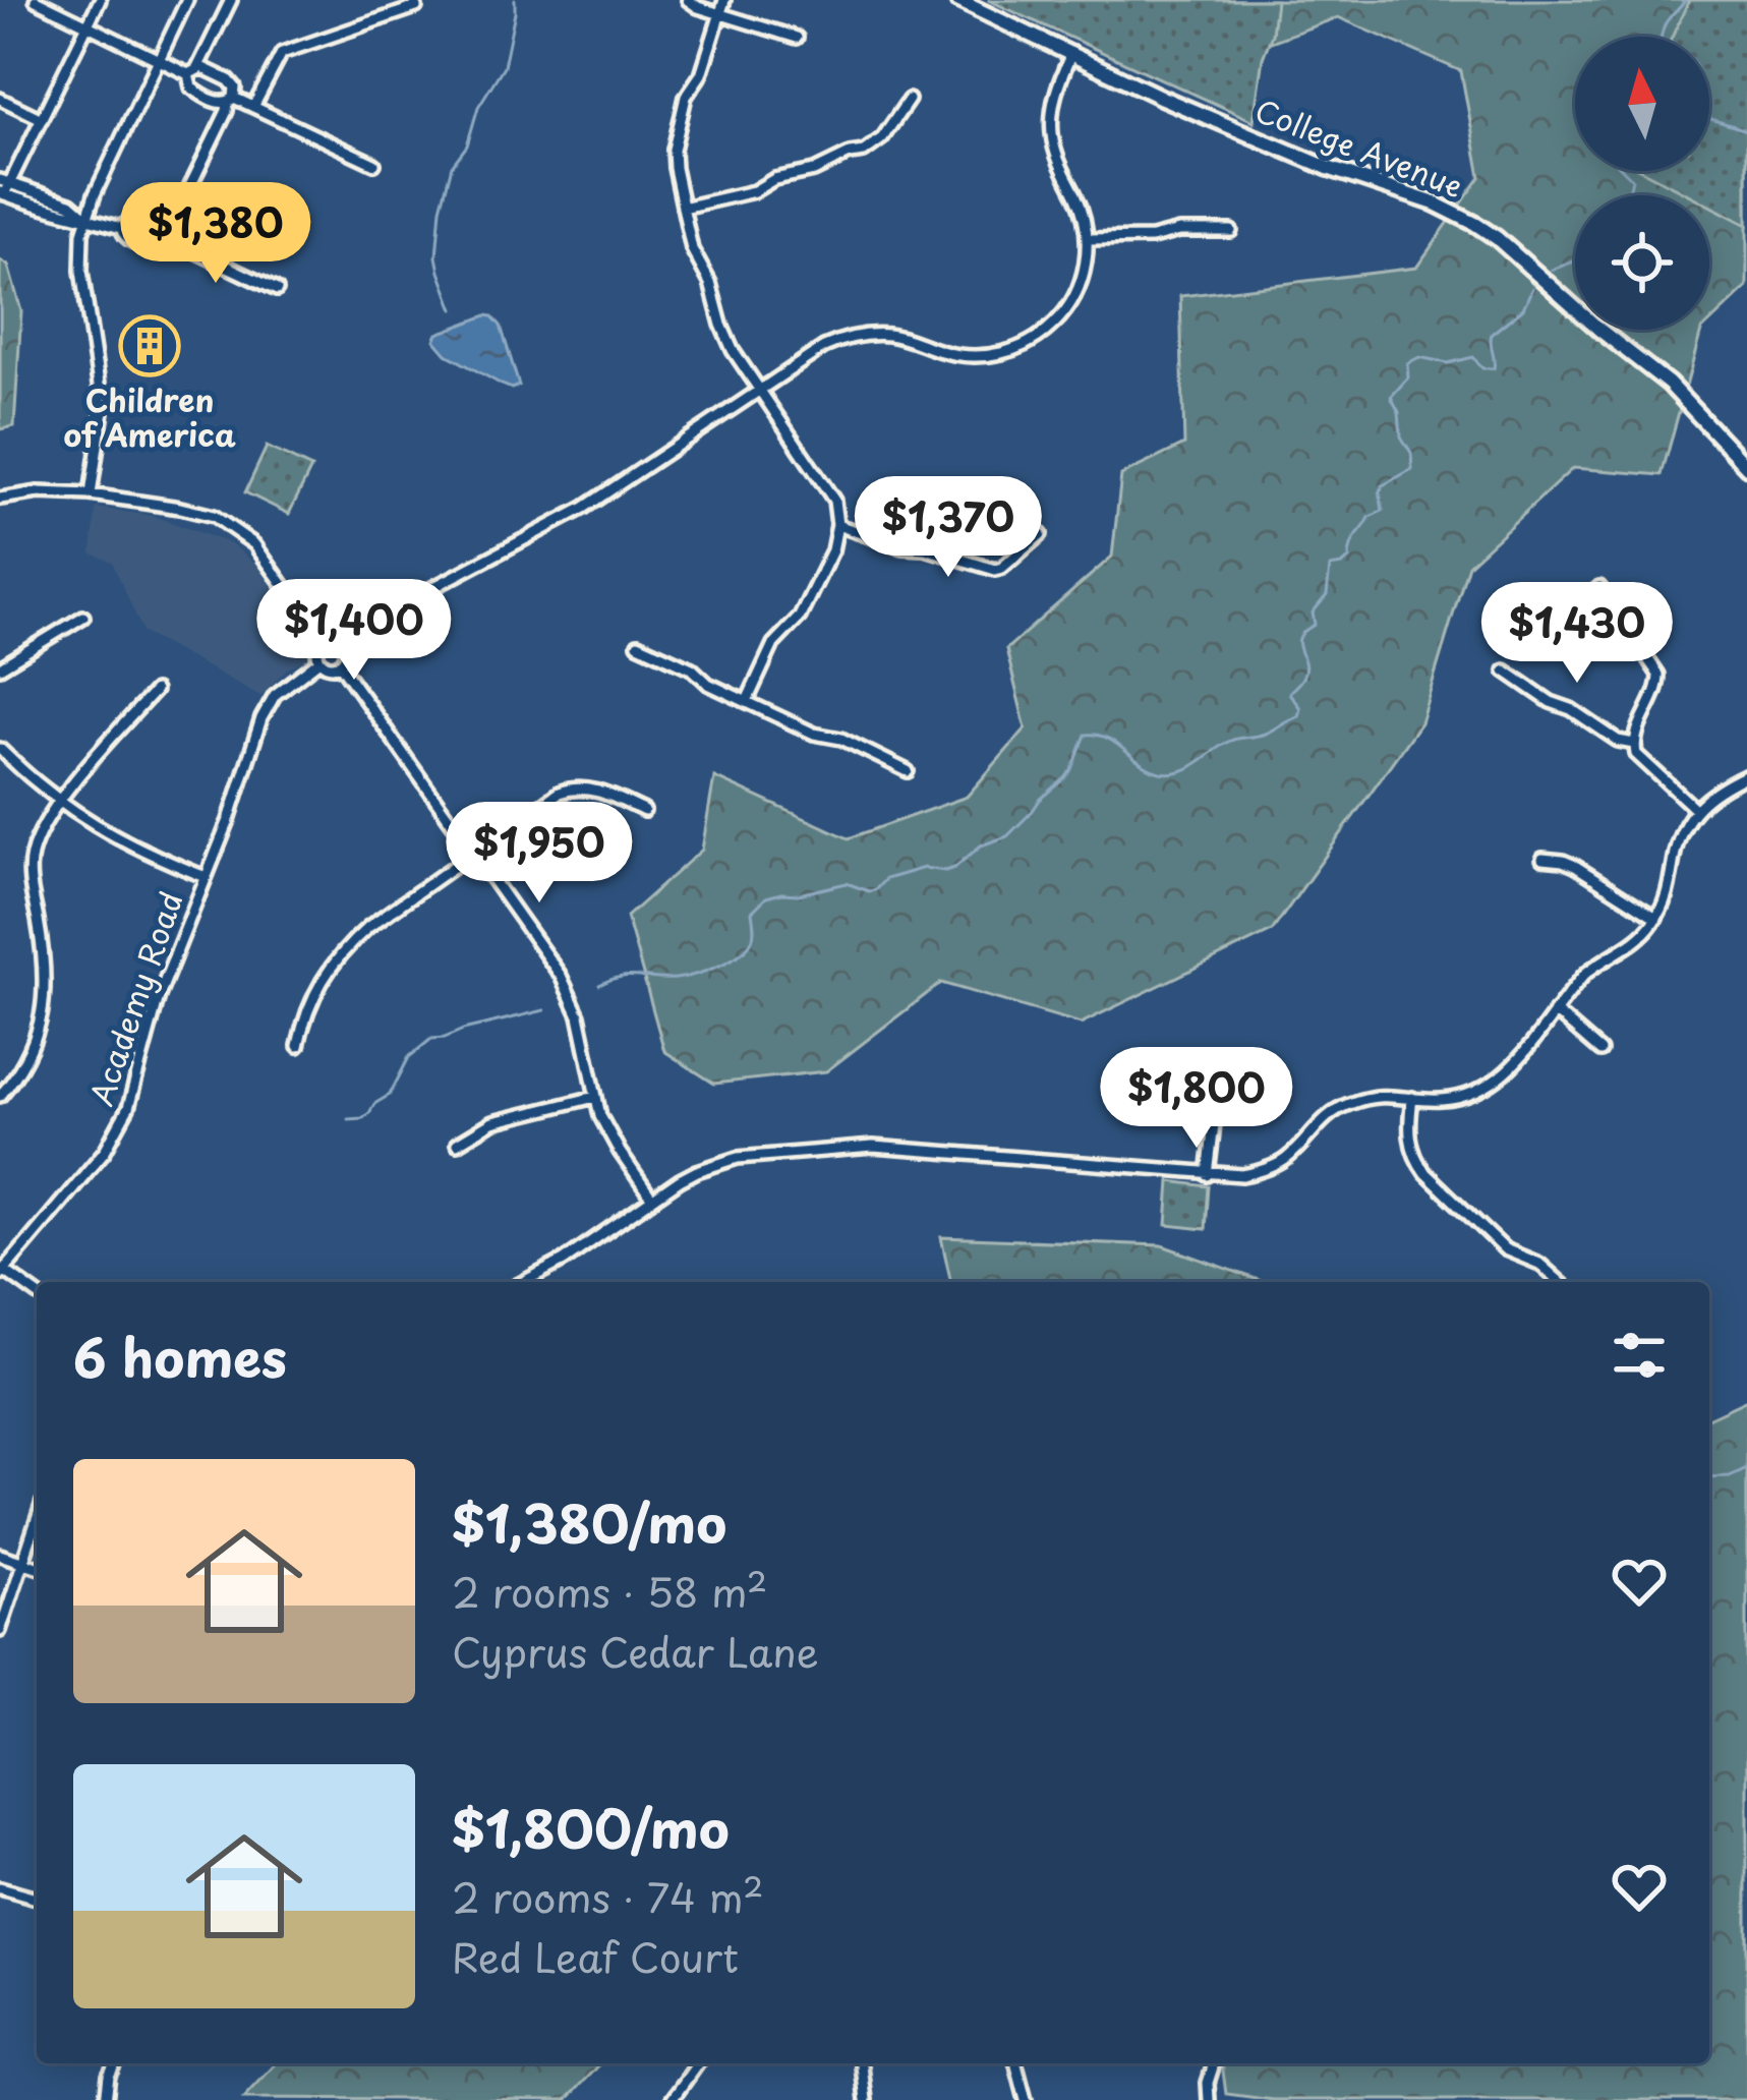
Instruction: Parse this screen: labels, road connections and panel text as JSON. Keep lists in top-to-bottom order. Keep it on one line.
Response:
{"streets":{"street":["College Avenue","Academy Road"]},"places":{"building":["Children of America"]},"north":"top","page":{"price":["$1,380","$1,370","$1,400","$1,430","$1,950","$1,800"],"heading":"6 homes","list":[{"name":"$1,380/mo","note":"2 rooms · 58 m² · Cyprus Cedar Lane"},{"name":"$1,800/mo","note":"2 rooms · 74 m² · Red Leaf Court"}]}}
